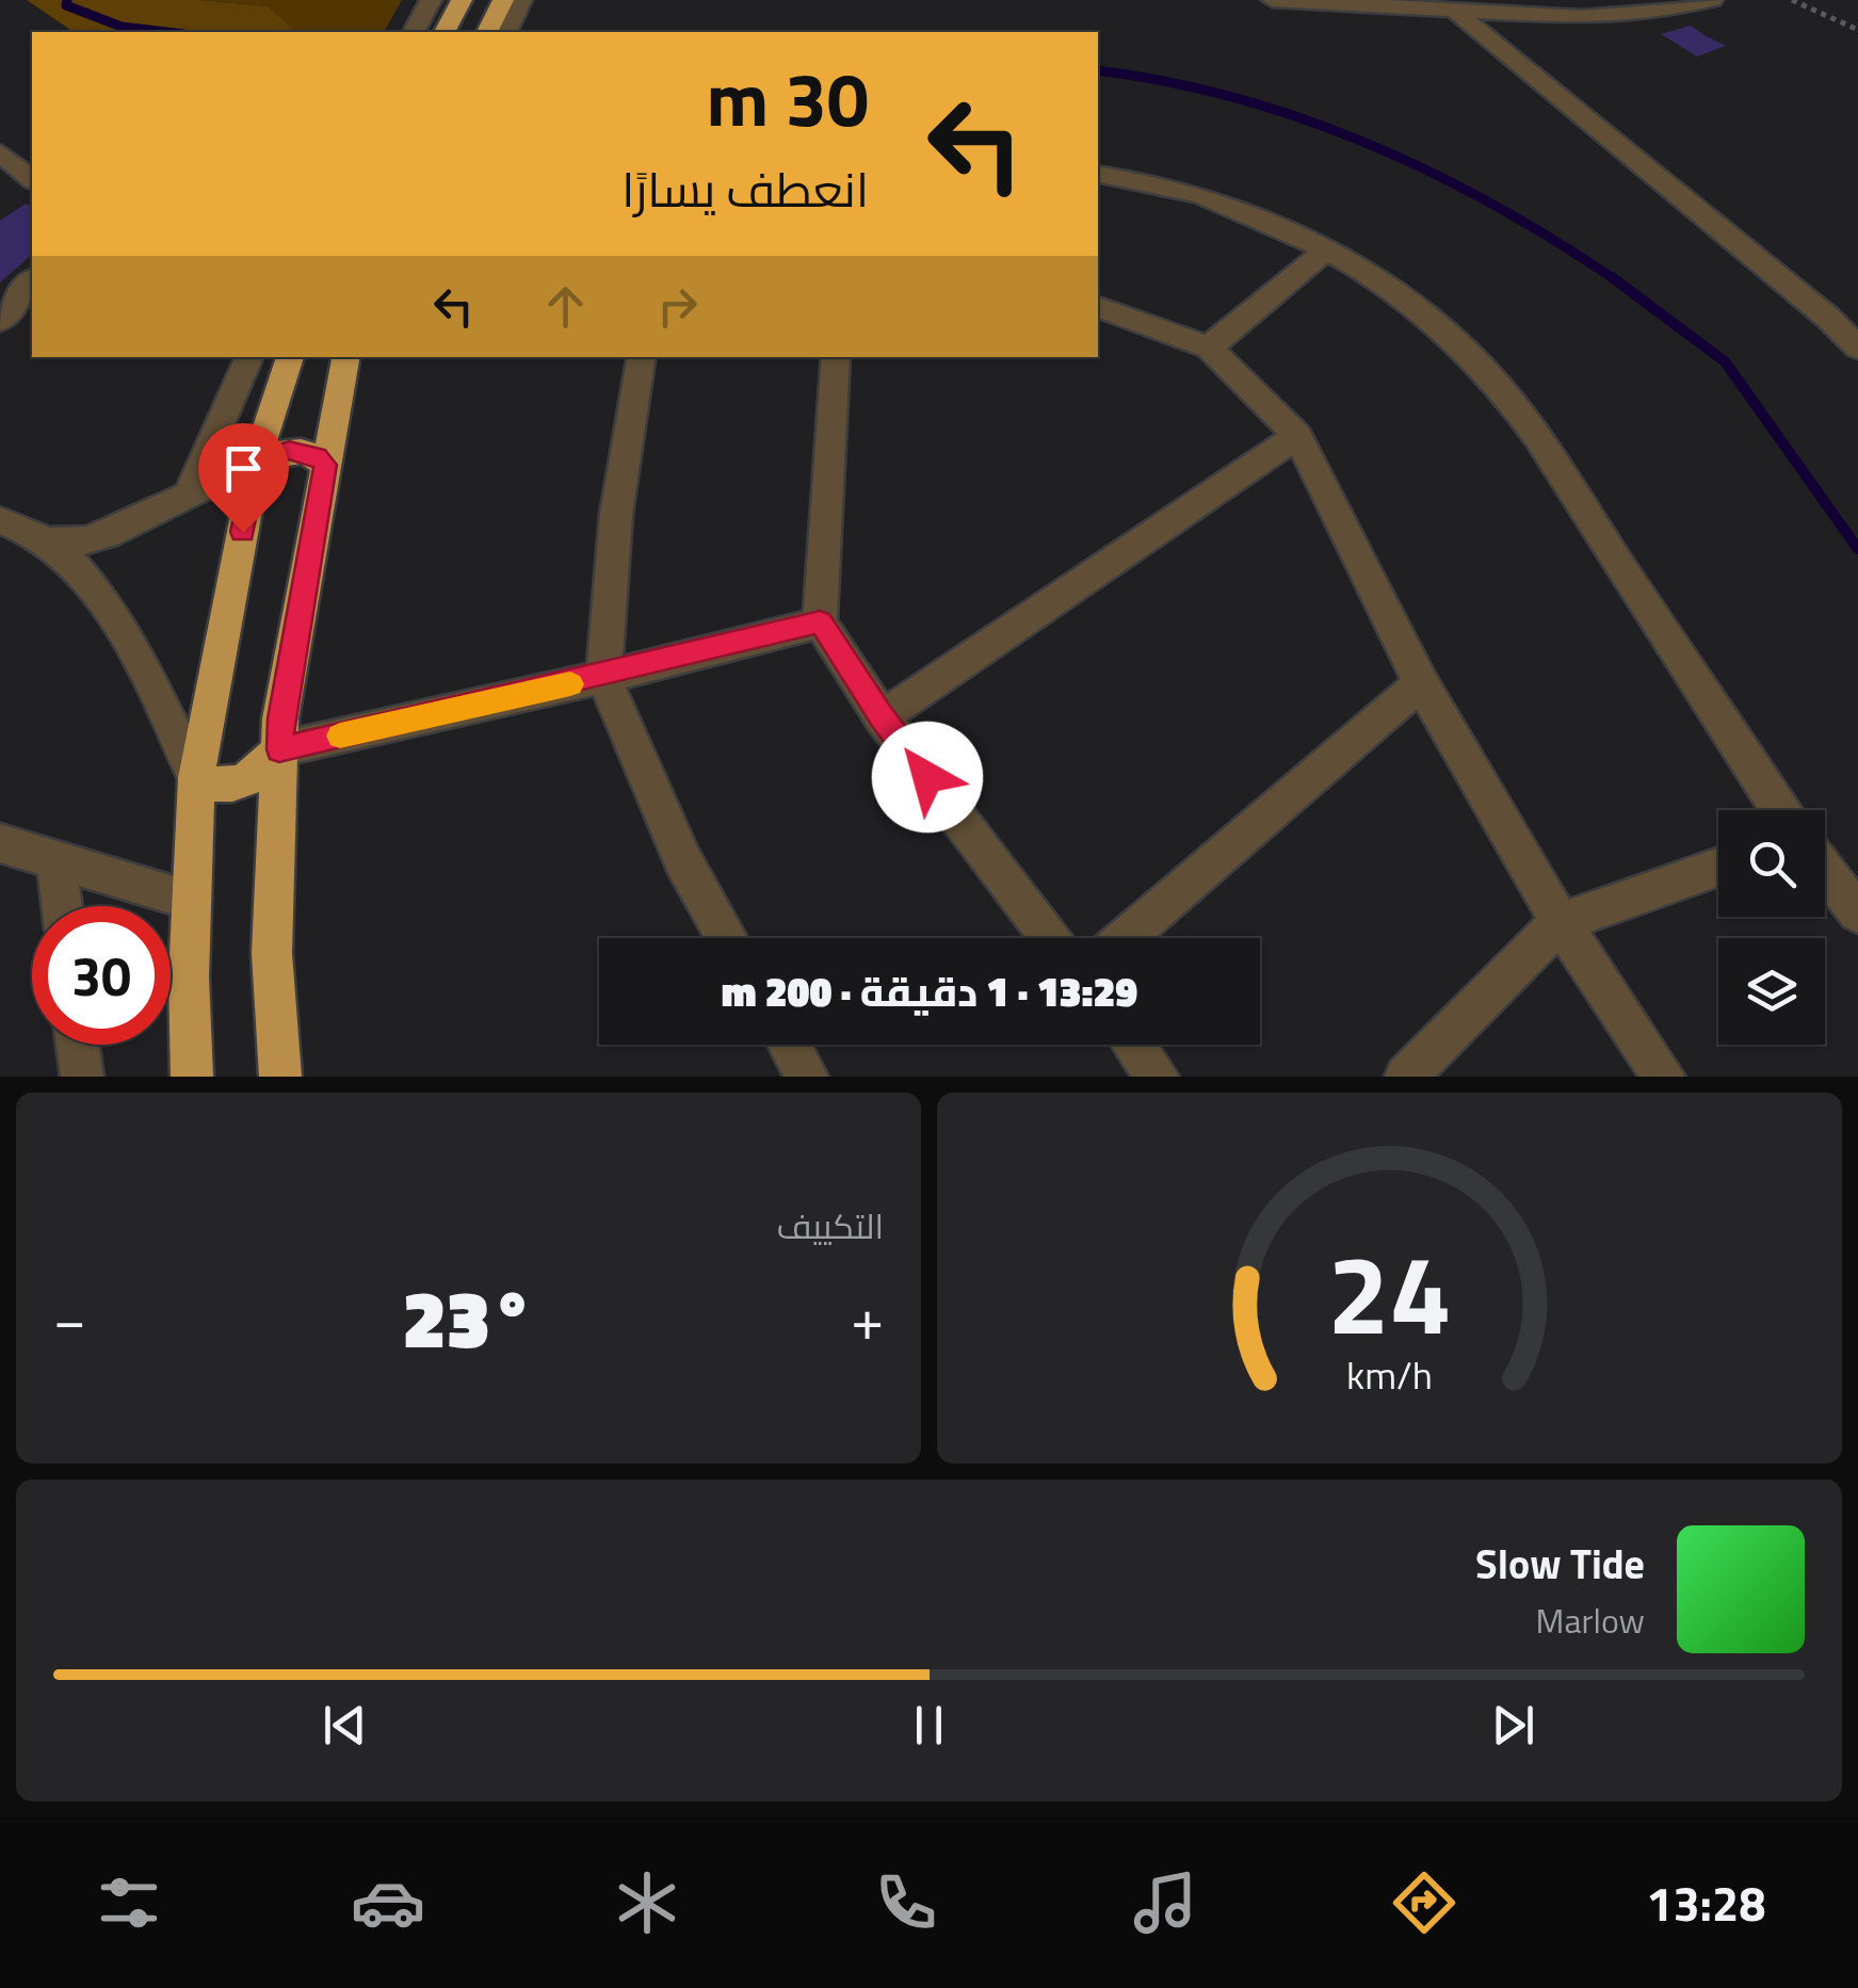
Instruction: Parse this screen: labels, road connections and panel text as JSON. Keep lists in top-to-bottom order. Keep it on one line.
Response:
{"page":{"turn":["30 m","انعطف يسارًا"],"limit":"30","trip":"13:29 · 1 دقيقة · 200 m","tile":"التكييف","heat":["−","23°","+"],"song":["Slow Tide","Marlow"],"tabs":"13:28","gauge":["24","km/h"]}}
